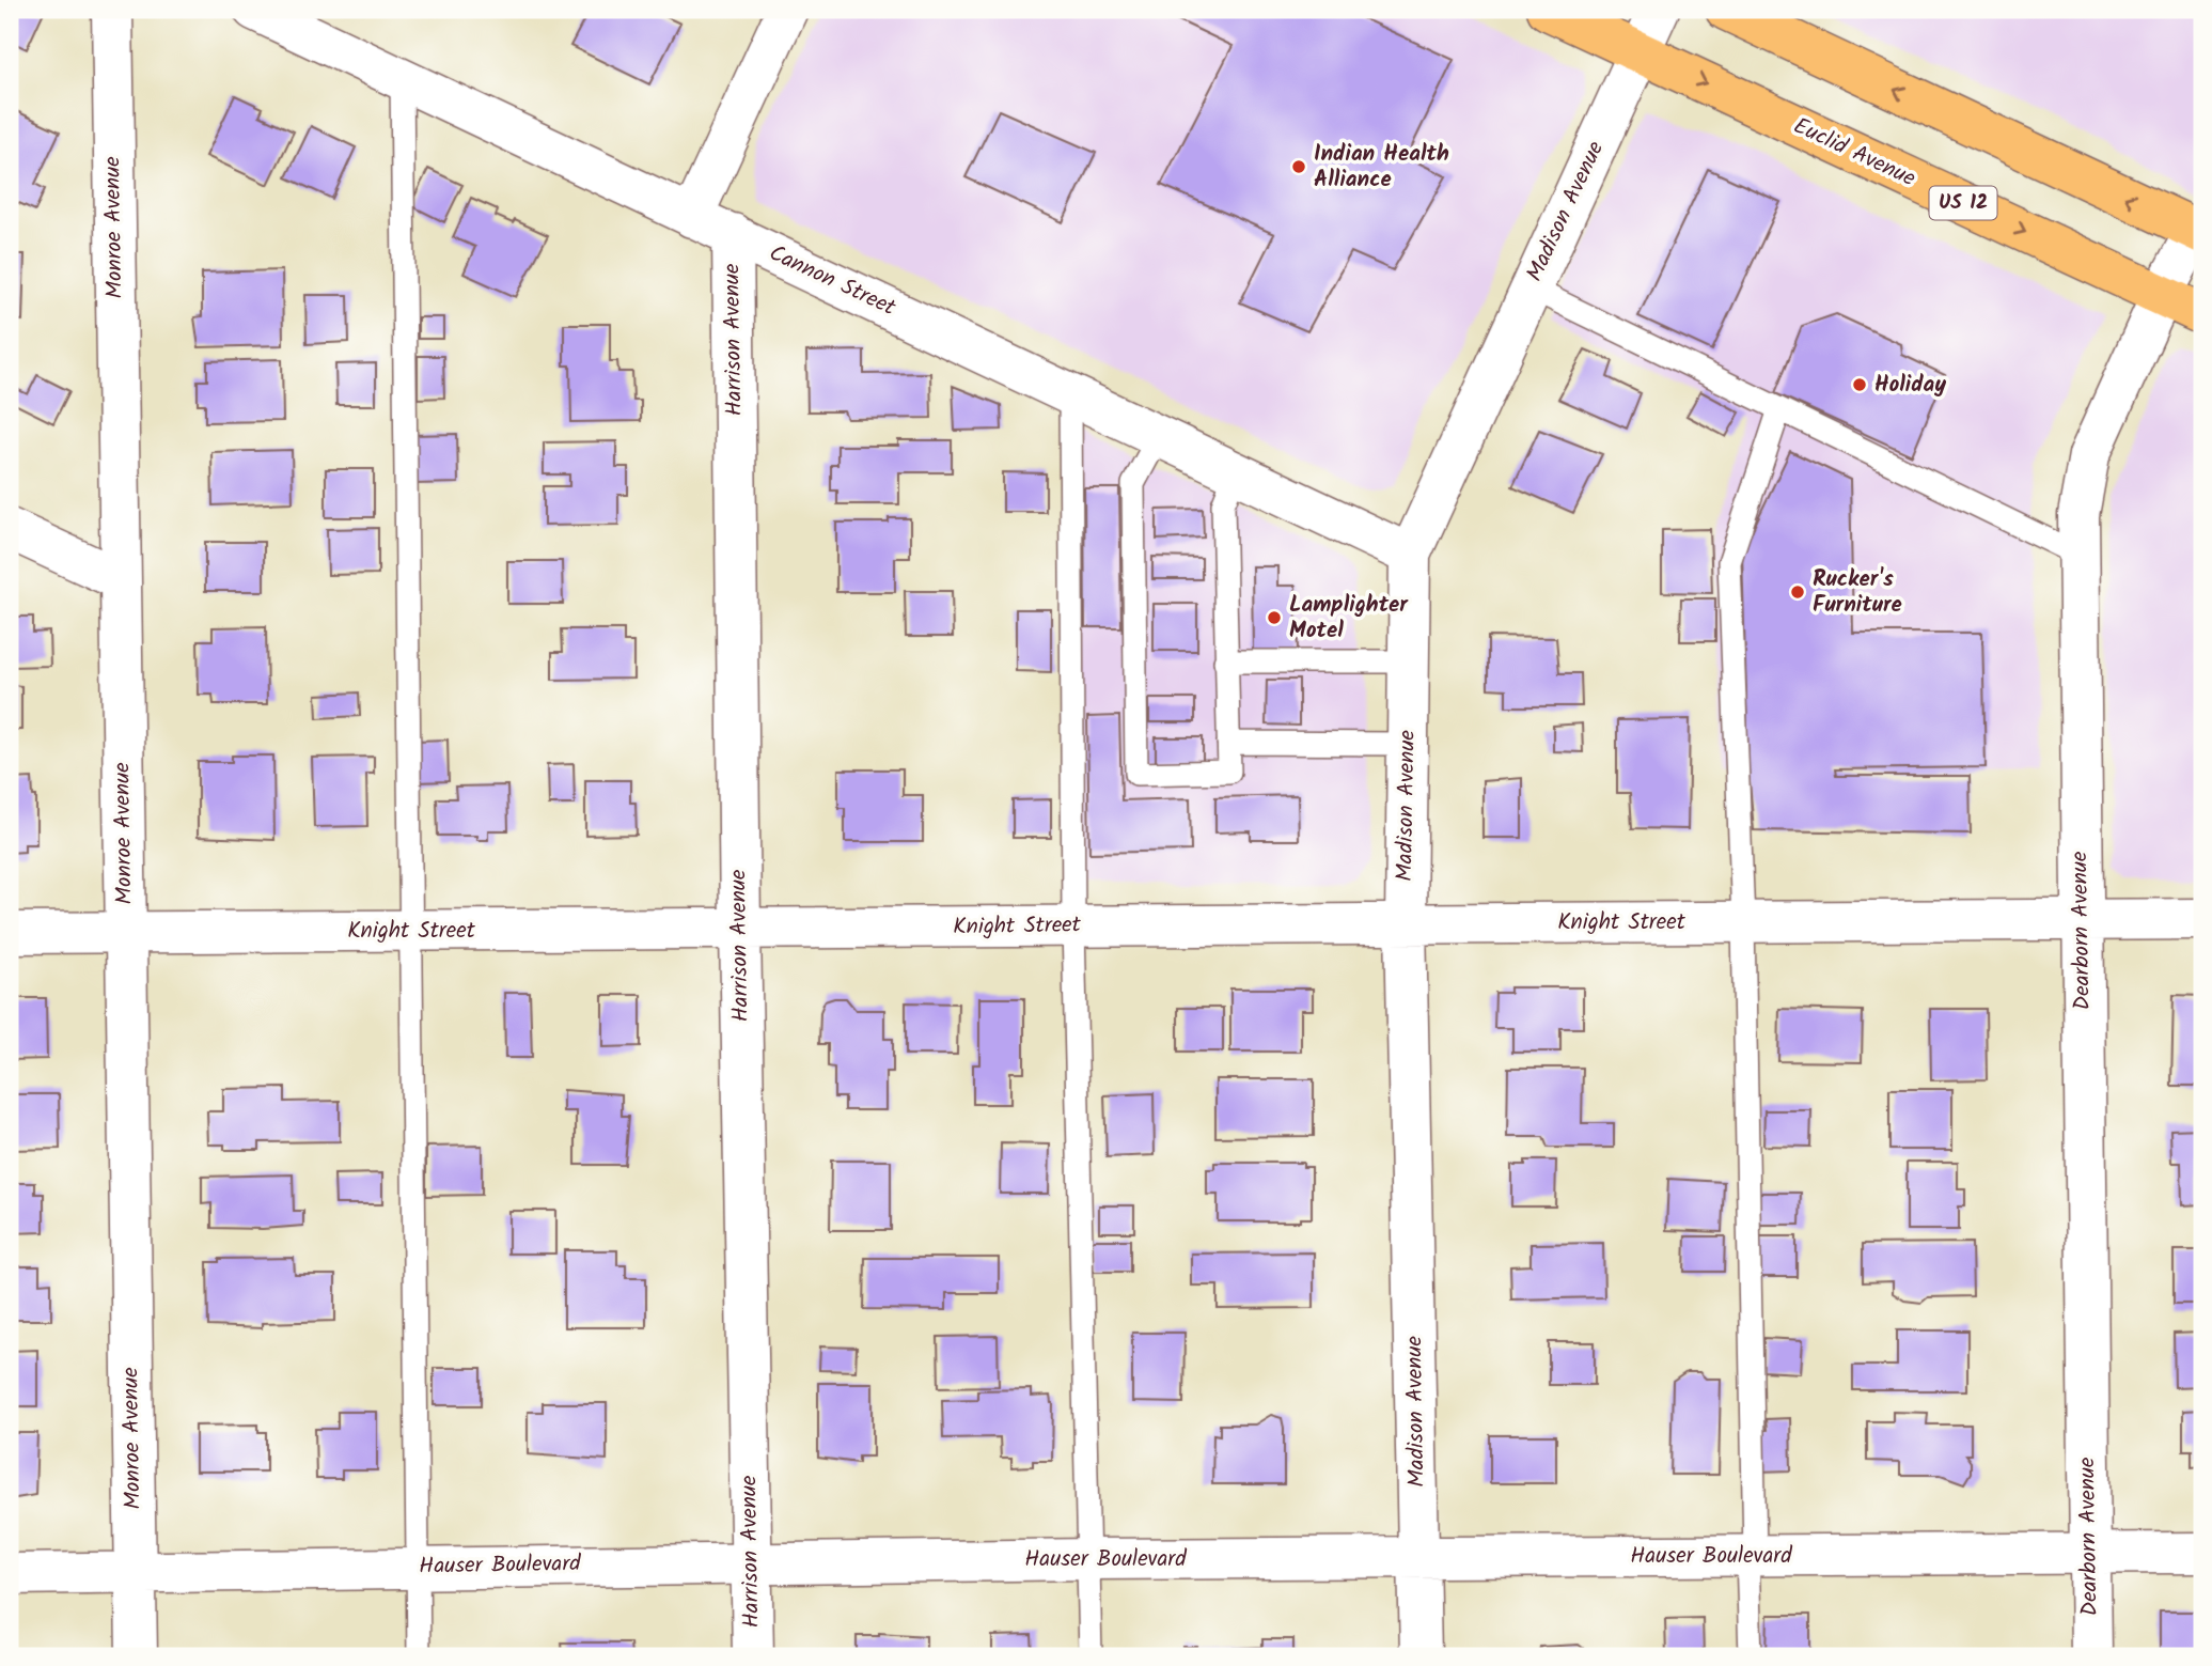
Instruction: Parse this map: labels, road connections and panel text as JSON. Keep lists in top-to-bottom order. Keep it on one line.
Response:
{"streets":{"highway":["Euclid Avenue","US 12"],"street":["Madison Avenue","Monroe Avenue","Cannon Street","Harrison Avenue","Knight Street","Dearborn Avenue","Hauser Boulevard"]},"crossings":[["Euclid Avenue","Madison Avenue"],["Euclid Avenue","Dearborn Avenue"],["Madison Avenue","Cannon Street"],["Madison Avenue","Knight Street"],["Madison Avenue","Hauser Boulevard"],["Monroe Avenue","Knight Street"],["Monroe Avenue","Hauser Boulevard"],["Cannon Street","Harrison Avenue"],["Harrison Avenue","Knight Street"],["Harrison Avenue","Hauser Boulevard"],["Knight Street","Dearborn Avenue"],["Dearborn Avenue","Hauser Boulevard"]],"places":["Indian Health Alliance","Holiday","Rucker's Furniture","Lamplighter Motel"]}
